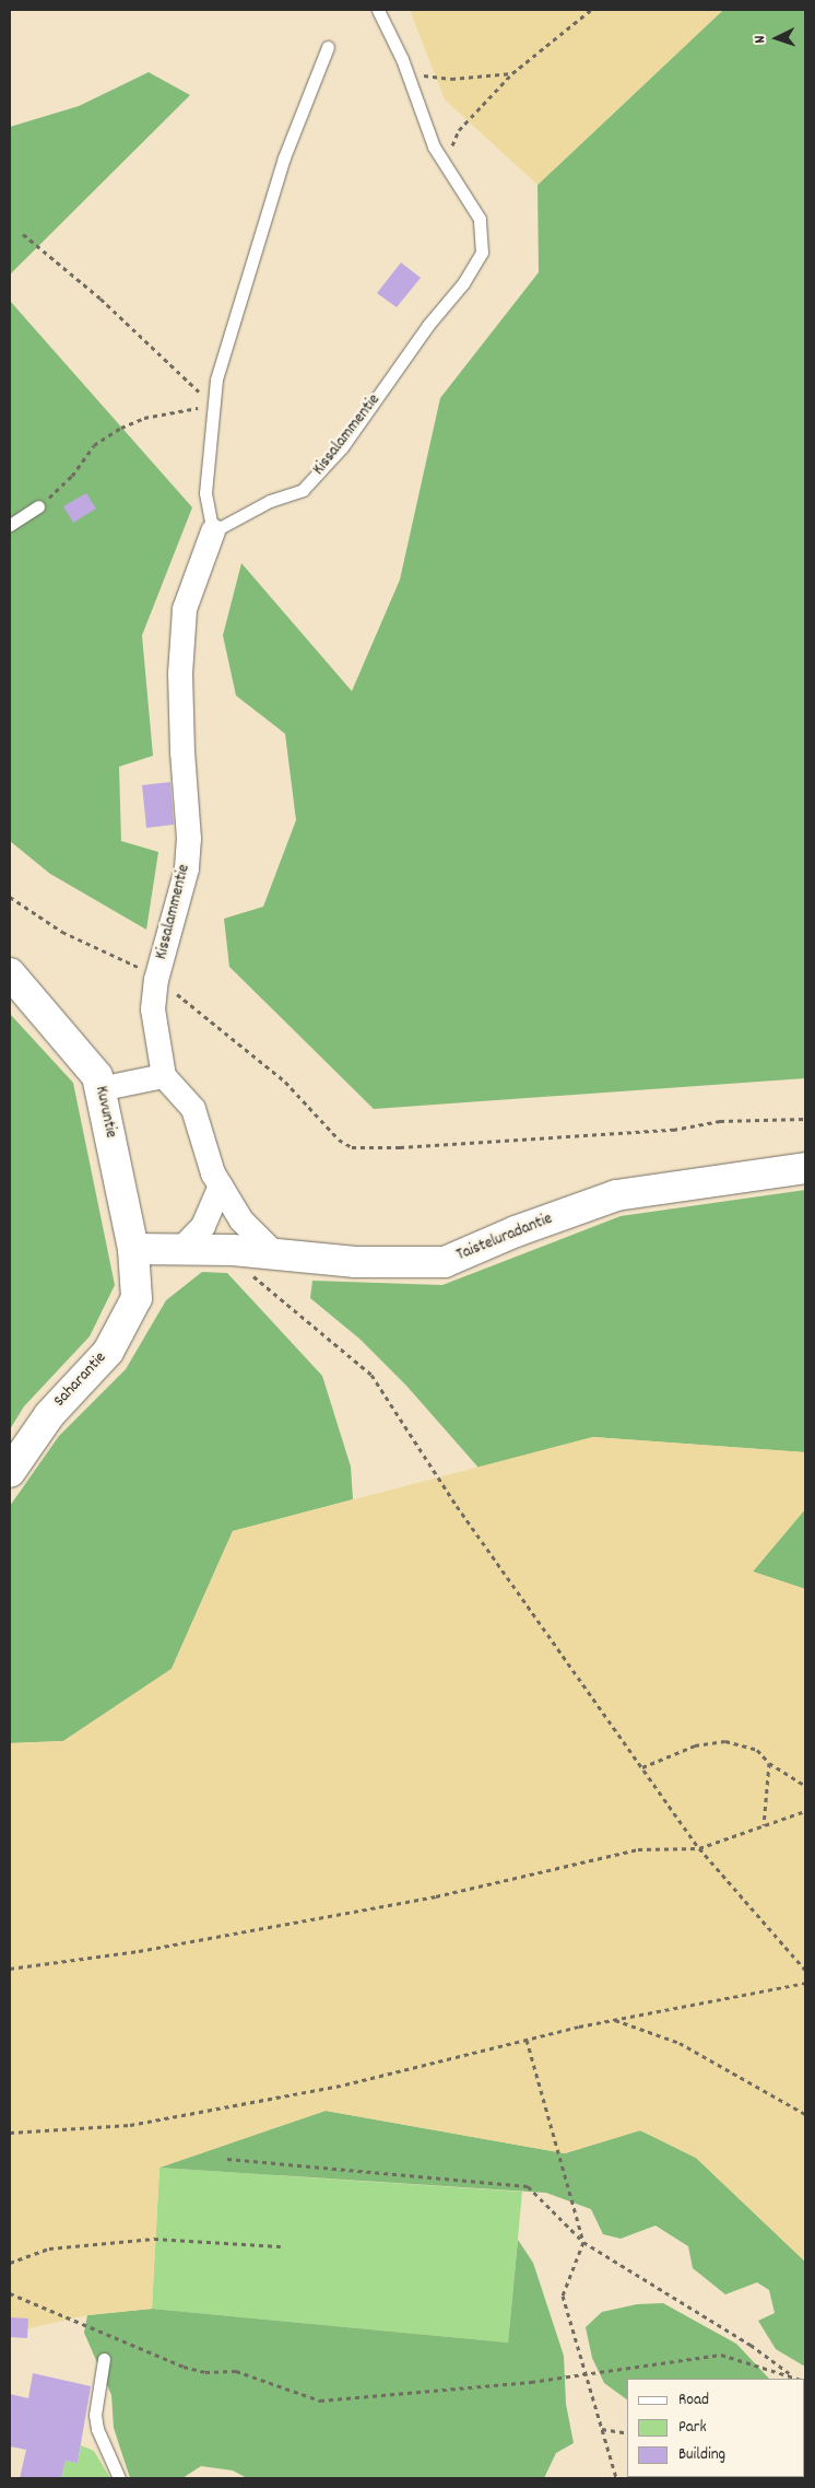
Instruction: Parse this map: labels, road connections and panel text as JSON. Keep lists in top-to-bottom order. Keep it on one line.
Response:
{"streets":{"street":["Kissalammentie","Kuvuntie","Taisteluradantie","Saharantie"]},"crossings":[["Kuvuntie","Taisteluradantie"],["Kuvuntie","Saharantie"],["Taisteluradantie","Saharantie"]],"legend":["Road","Park","Building"],"north":"left"}
